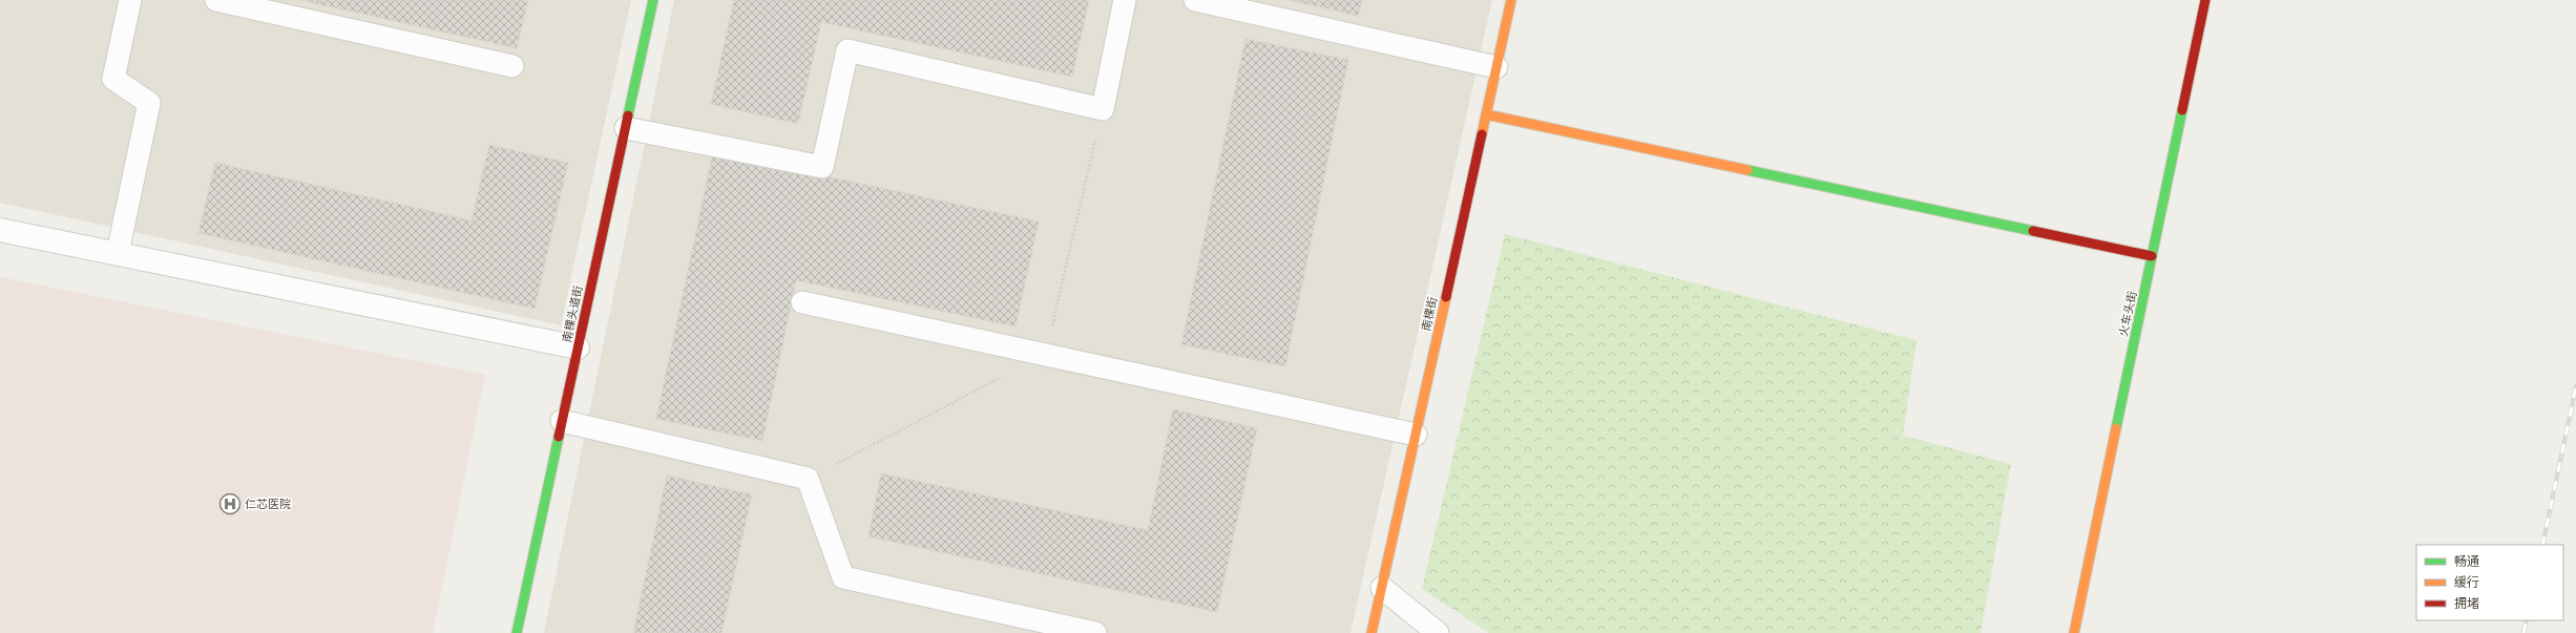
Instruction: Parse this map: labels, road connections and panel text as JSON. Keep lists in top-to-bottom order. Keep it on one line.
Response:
{"streets":{"street":["南棵头道街","南棵街","火车头街"]},"places":{"hospital":["仁芯医院"]},"legend":["畅通","缓行","拥堵"]}
